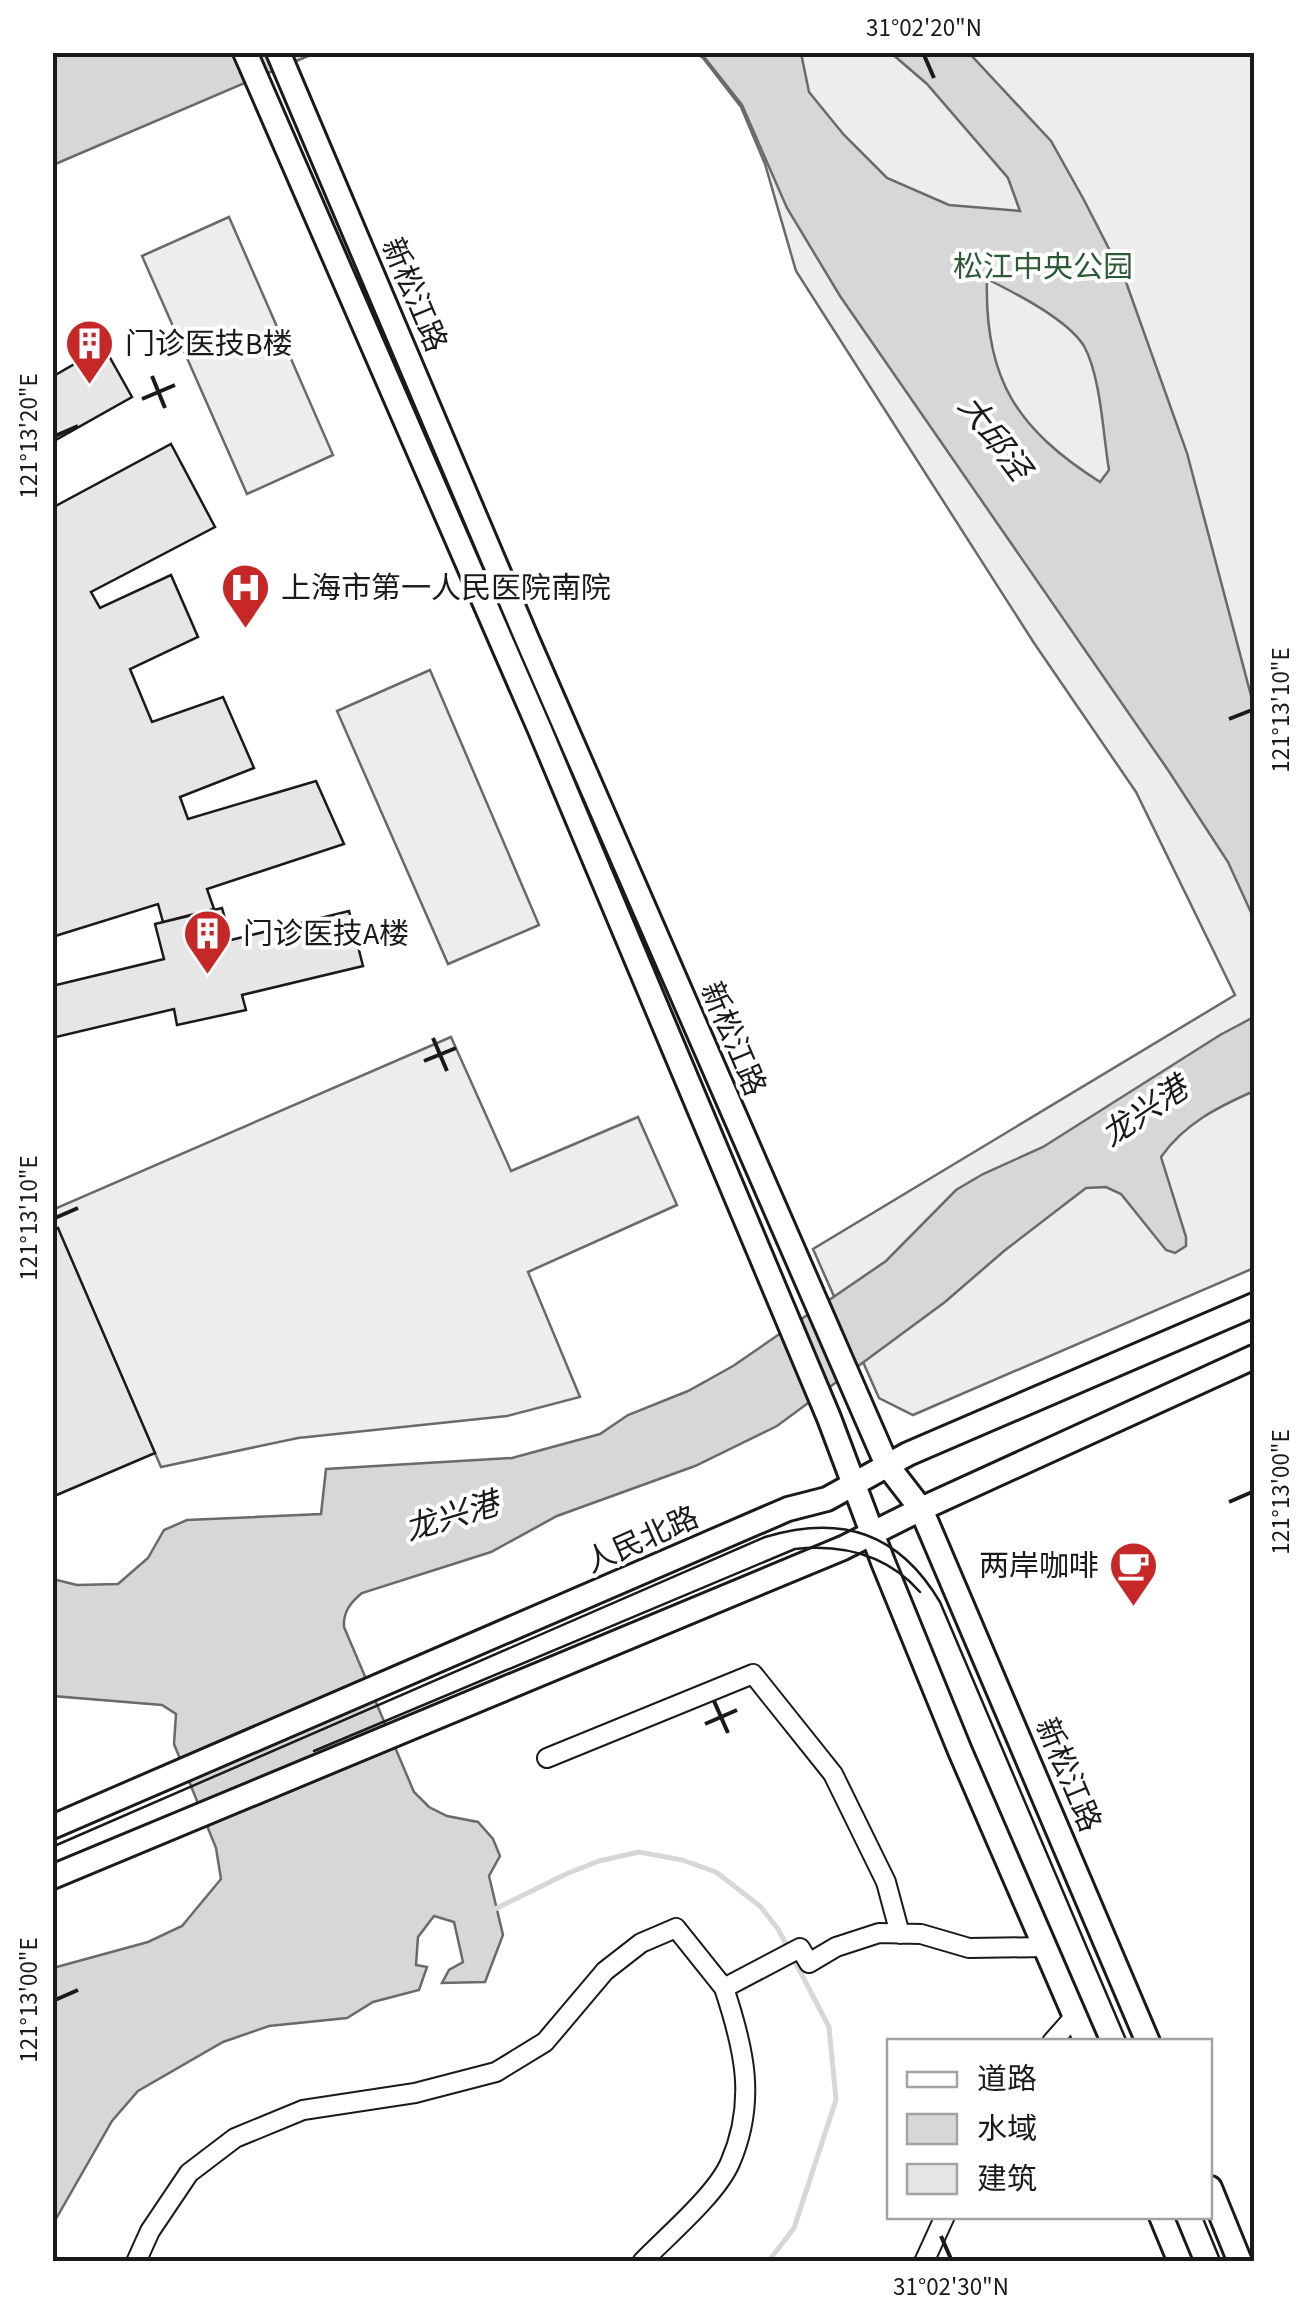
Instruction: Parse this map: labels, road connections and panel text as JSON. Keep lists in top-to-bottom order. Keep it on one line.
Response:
{"streets":{"main road":["新松江路","人民北路"]},"crossings":[["新松江路","人民北路"]],"water":["大邱泾","龙兴港"],"parks":["松江中央公园"],"places":{"building":["门诊医技B楼","门诊医技A楼"],"hospital":["上海市第一人民医院南院"],"cafe":["两岸咖啡"]},"legend":["道路","水域","建筑"],"coordinates":["31°02'20\"N","121°13'20\"E","121°13'10\"E","121°13'00\"E","31°02'30\"N"]}
